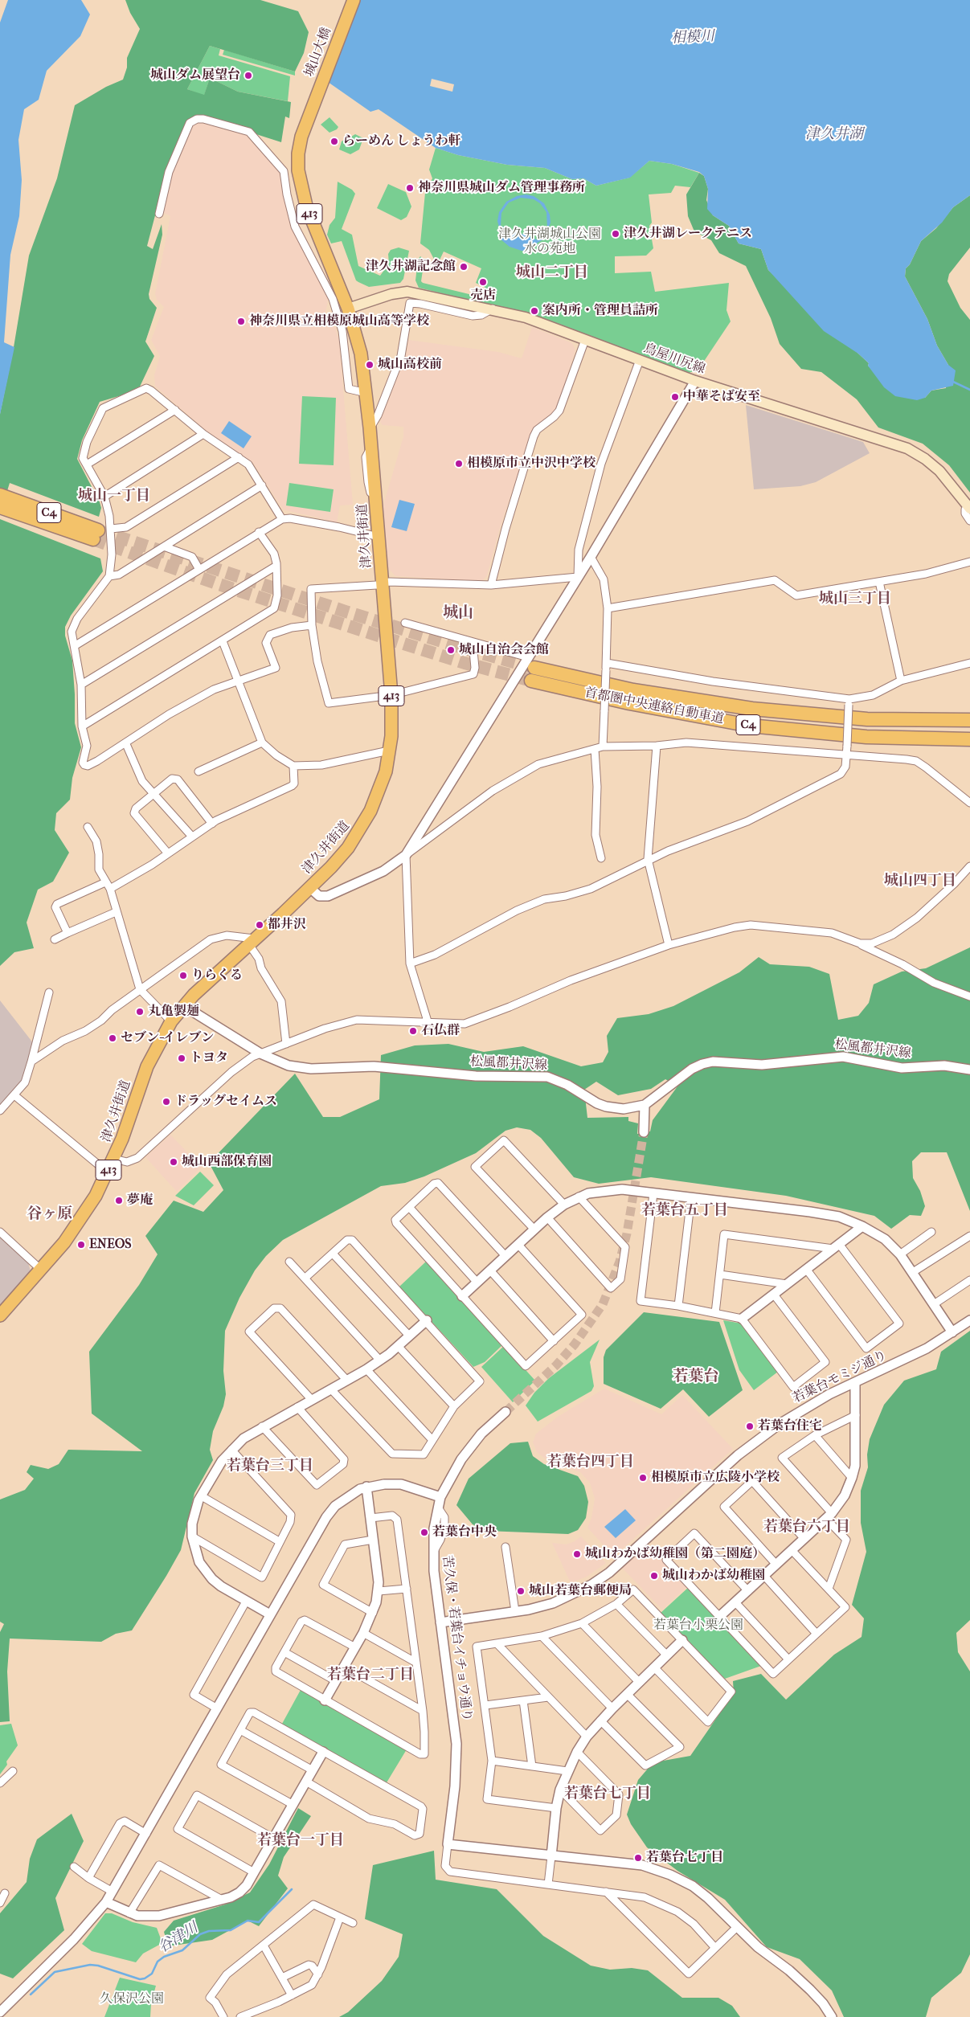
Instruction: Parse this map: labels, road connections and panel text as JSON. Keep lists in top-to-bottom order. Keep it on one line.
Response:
{"streets":{"highway":["城山大橋","413","C4","津久井街道","首都圏中央連絡自動車道"],"main road":["鳥屋川尻線"],"street":["松風都井沢線","若葉台モミジ通り","苦久保・若葉台イチョウ通り"]},"crossings":[["城山大橋","津久井街道"],["鳥屋川尻線","津久井街道"],["津久井街道","松風都井沢線"],["若葉台モミジ通り","苦久保・若葉台イチョウ通り"]],"districts":["城山二丁目","城山一丁目","城山三丁目","城山","城山四丁目","若葉台五丁目","谷ヶ原","若葉台","若葉台四丁目","若葉台三丁目","若葉台六丁目","若葉台二丁目","若葉台七丁目","若葉台一丁目"],"water":["相模川","津久井湖","谷津川"],"parks":["津久井湖城山公園 水の苑地","若葉台小栗公園","久保沢公園"],"places":["城山ダム展望台","らーめん しょうわ軒","神奈川県城山ダム管理事務所","津久井湖レークテニス","津久井湖記念館","売店","案内所・管理員詰所","神奈川県立相模原城山高等学校","城山高校前","中華そば安至","相模原市立中沢中学校","城山自治会会館","都井沢","りらくる","丸亀製麺","石仏群","セブン-イレブン","トヨタ","ドラッグセイムス","城山西部保育園","夢庵","ENEOS","若葉台住宅","相模原市立広陵小学校","若葉台中央","城山わかば幼稚園（第二園庭）","城山わかば幼稚園","城山若葉台郵便局","若葉台七丁目"]}
